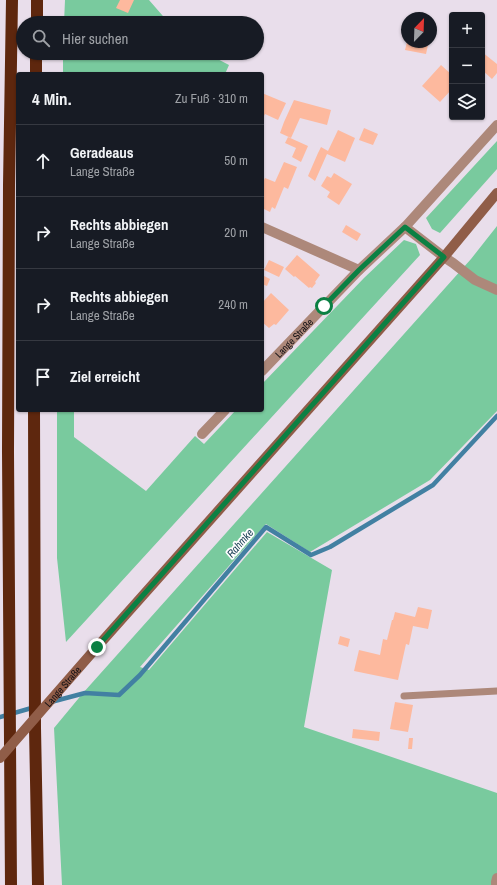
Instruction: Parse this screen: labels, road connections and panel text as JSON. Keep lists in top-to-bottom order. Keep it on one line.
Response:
{"streets":{"street":["Lange Straße"]},"water":["Rahmke"],"north":"top right","page":{"map_buttons":["+","−"],"search":"Hier suchen","heading":["4 Min.","Zu Fuß · 310 m"],"list":[["Geradeaus","Lange Straße","50 m"],["Rechts abbiegen","Lange Straße","20 m"],["Rechts abbiegen","Lange Straße","240 m"],"Ziel erreicht"]}}
